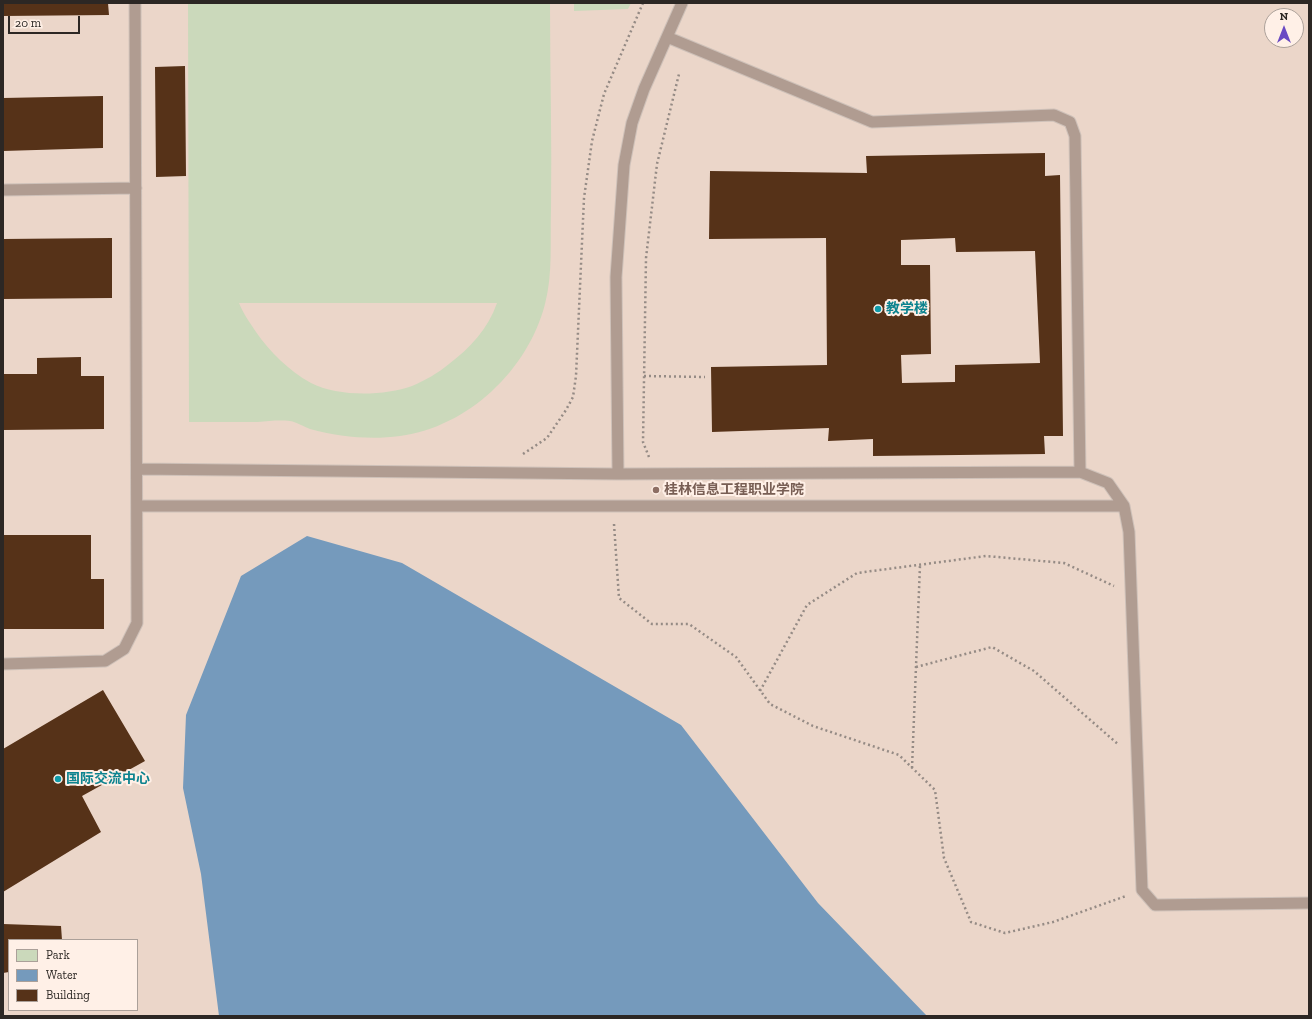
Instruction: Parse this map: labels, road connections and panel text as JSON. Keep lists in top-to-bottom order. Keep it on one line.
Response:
{"places":["教学楼","桂林信息工程职业学院","国际交流中心"],"legend":["Park","Water","Building"],"scale_bar":"20 m","north":"top"}
